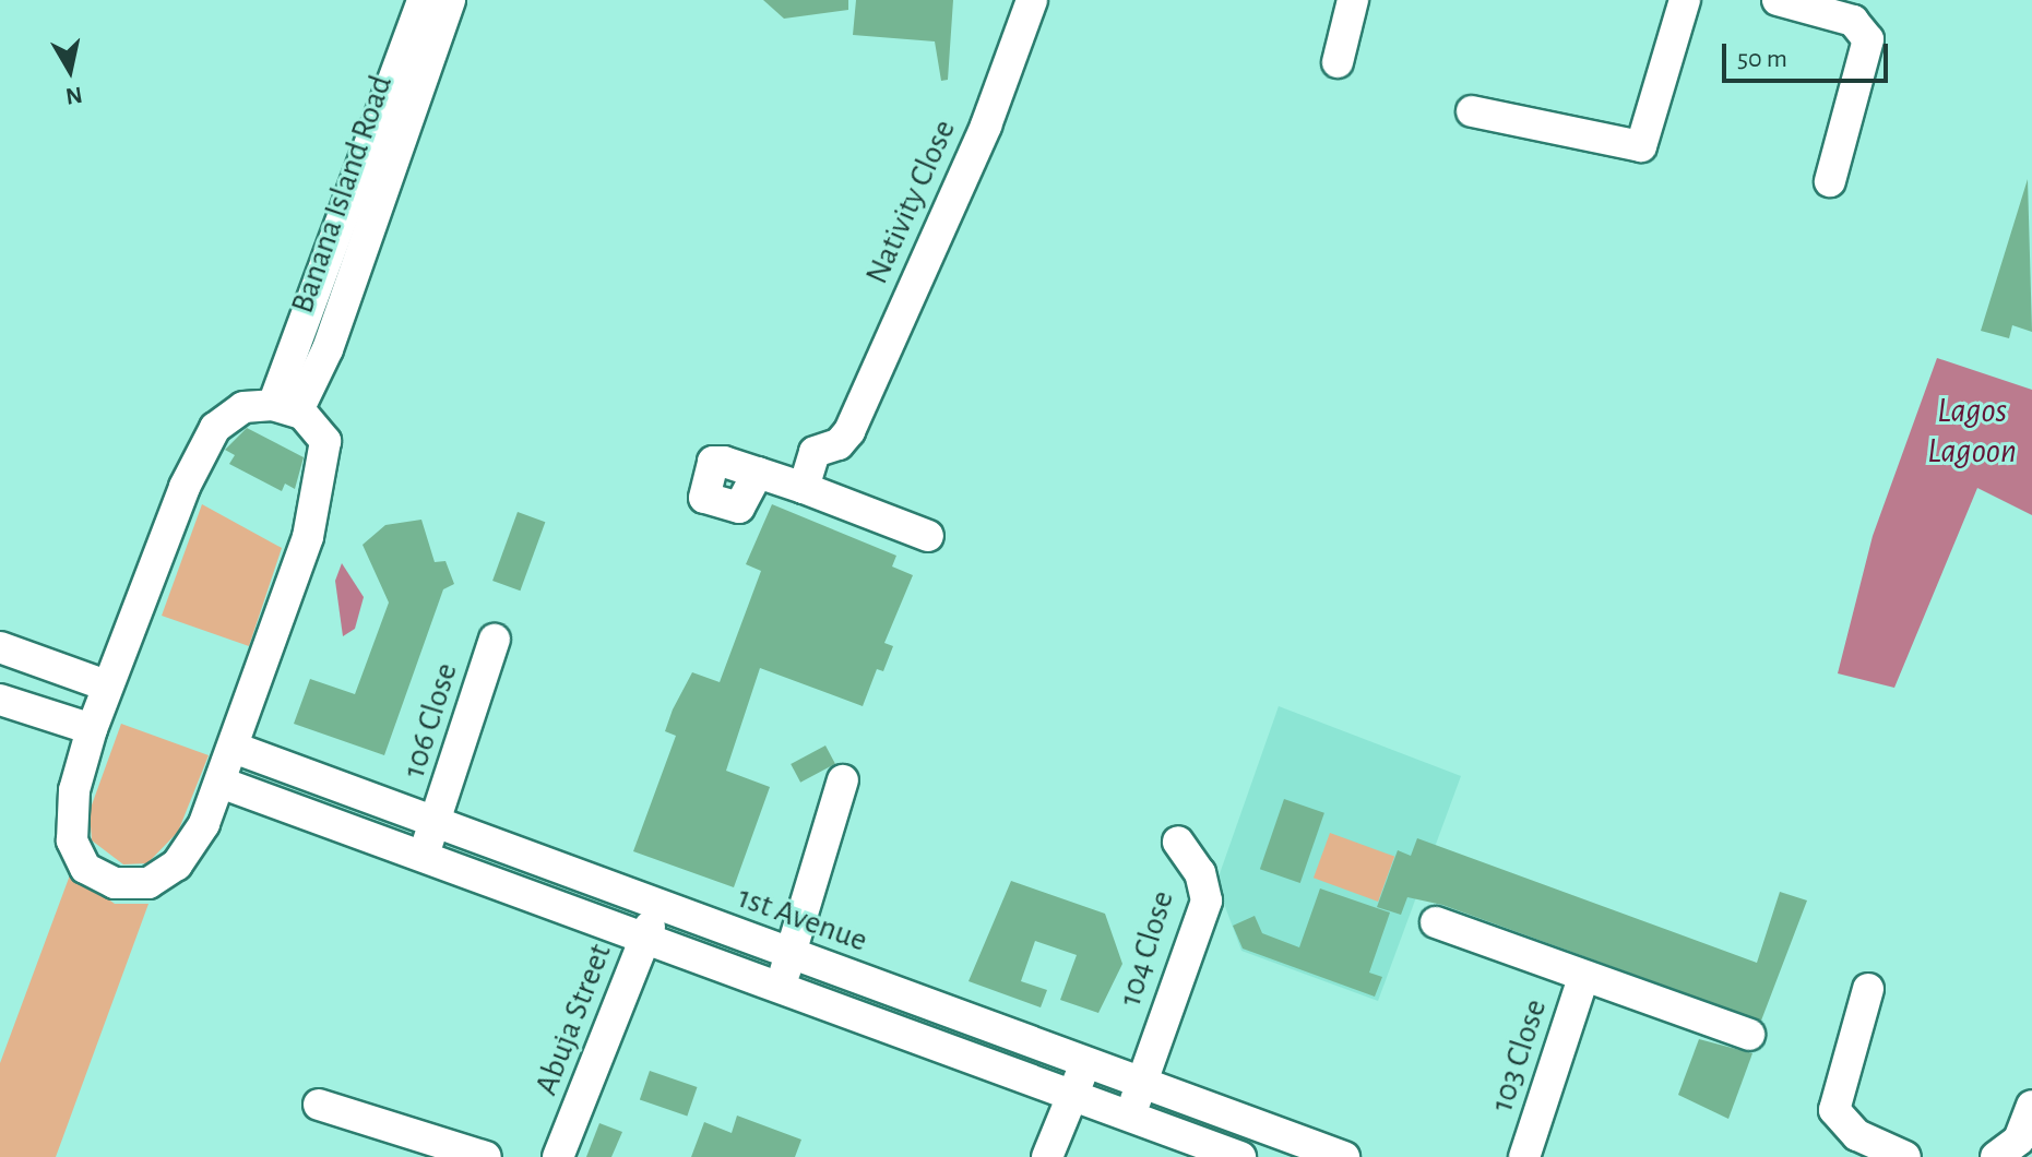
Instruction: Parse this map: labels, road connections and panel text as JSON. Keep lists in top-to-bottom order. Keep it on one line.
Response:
{"streets":{"street":["Banana Island Road","Nativity Close","106 Close","1st Avenue","104 Close","Abuja Street","103 Close"]},"crossings":[["106 Close","1st Avenue"],["1st Avenue","104 Close"],["1st Avenue","Abuja Street"]],"water":["Lagos Lagoon"],"scale_bar":"50 m","north":"bottom"}
